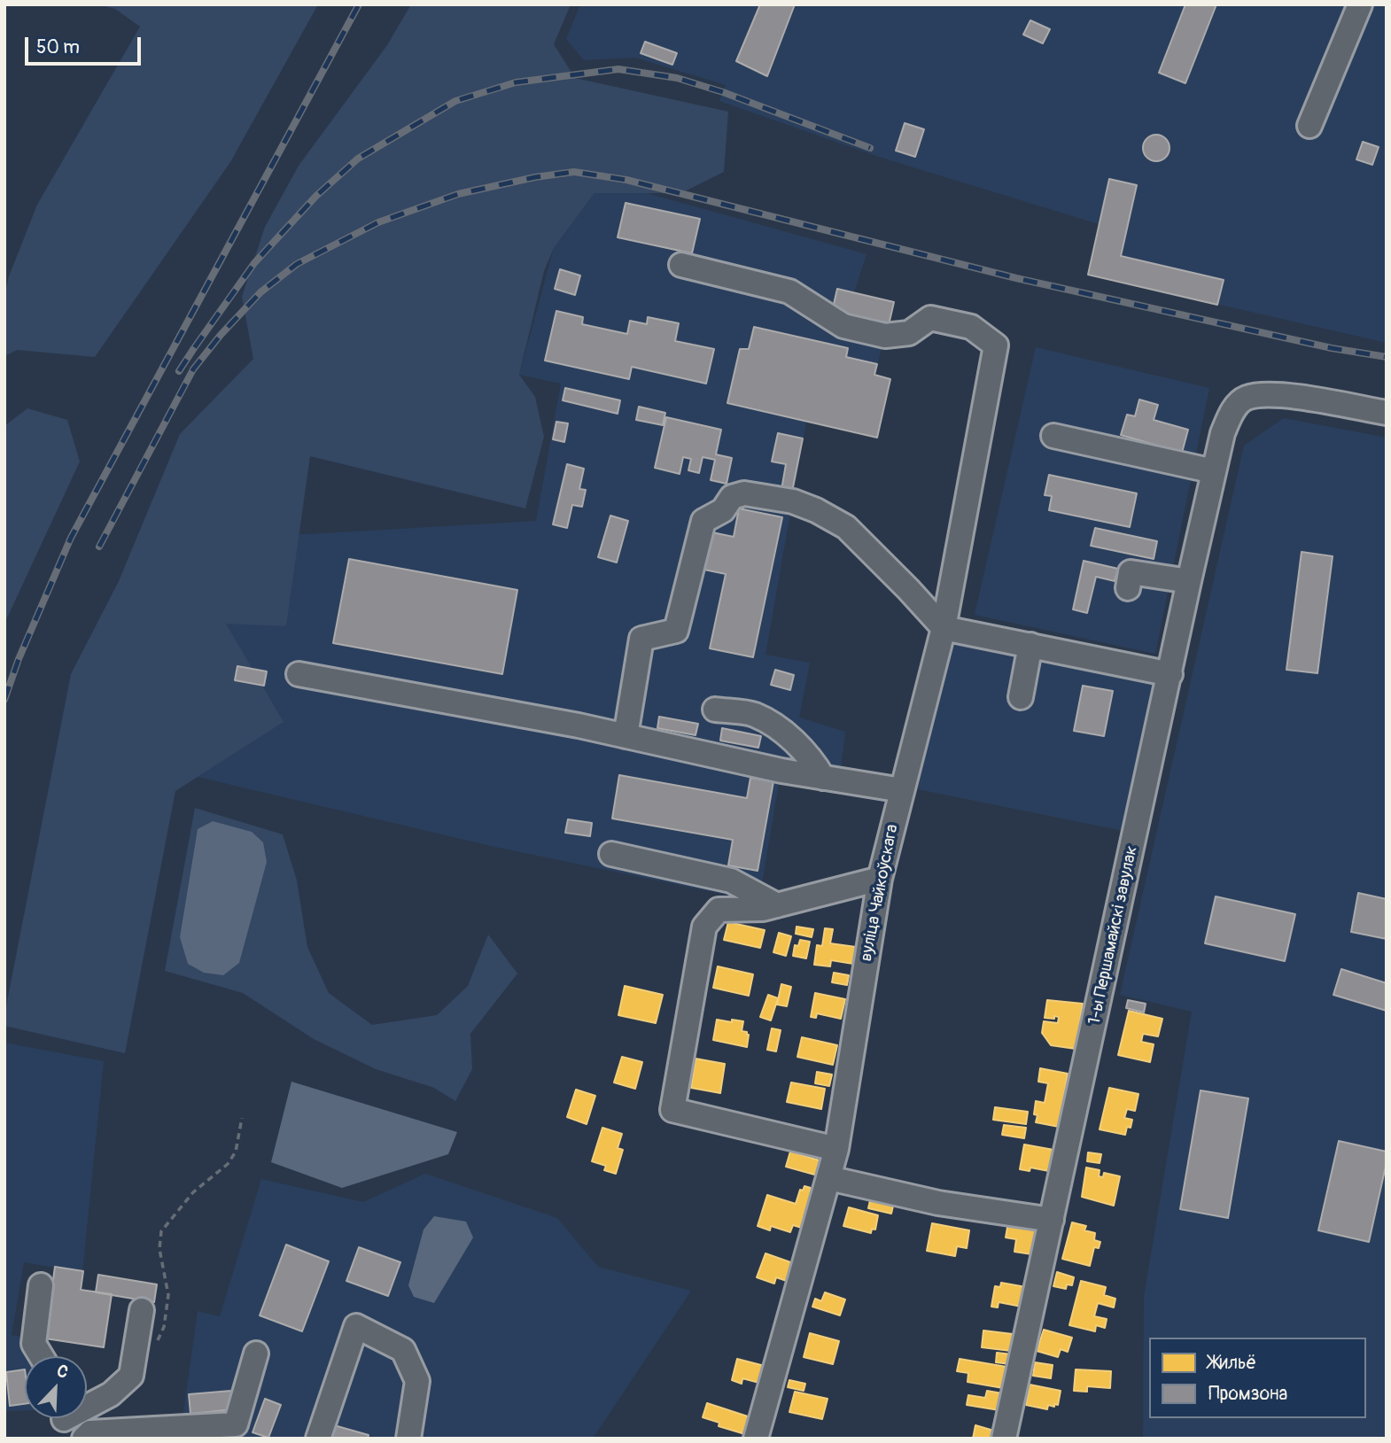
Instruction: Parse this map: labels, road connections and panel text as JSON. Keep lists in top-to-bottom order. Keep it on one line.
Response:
{"streets":{"street":["вуліца Чайкоўскага","1-ы Першамайскі завулак"]},"legend":["Жильё","Промзона"],"scale_bar":"50 m","north":"top right"}
